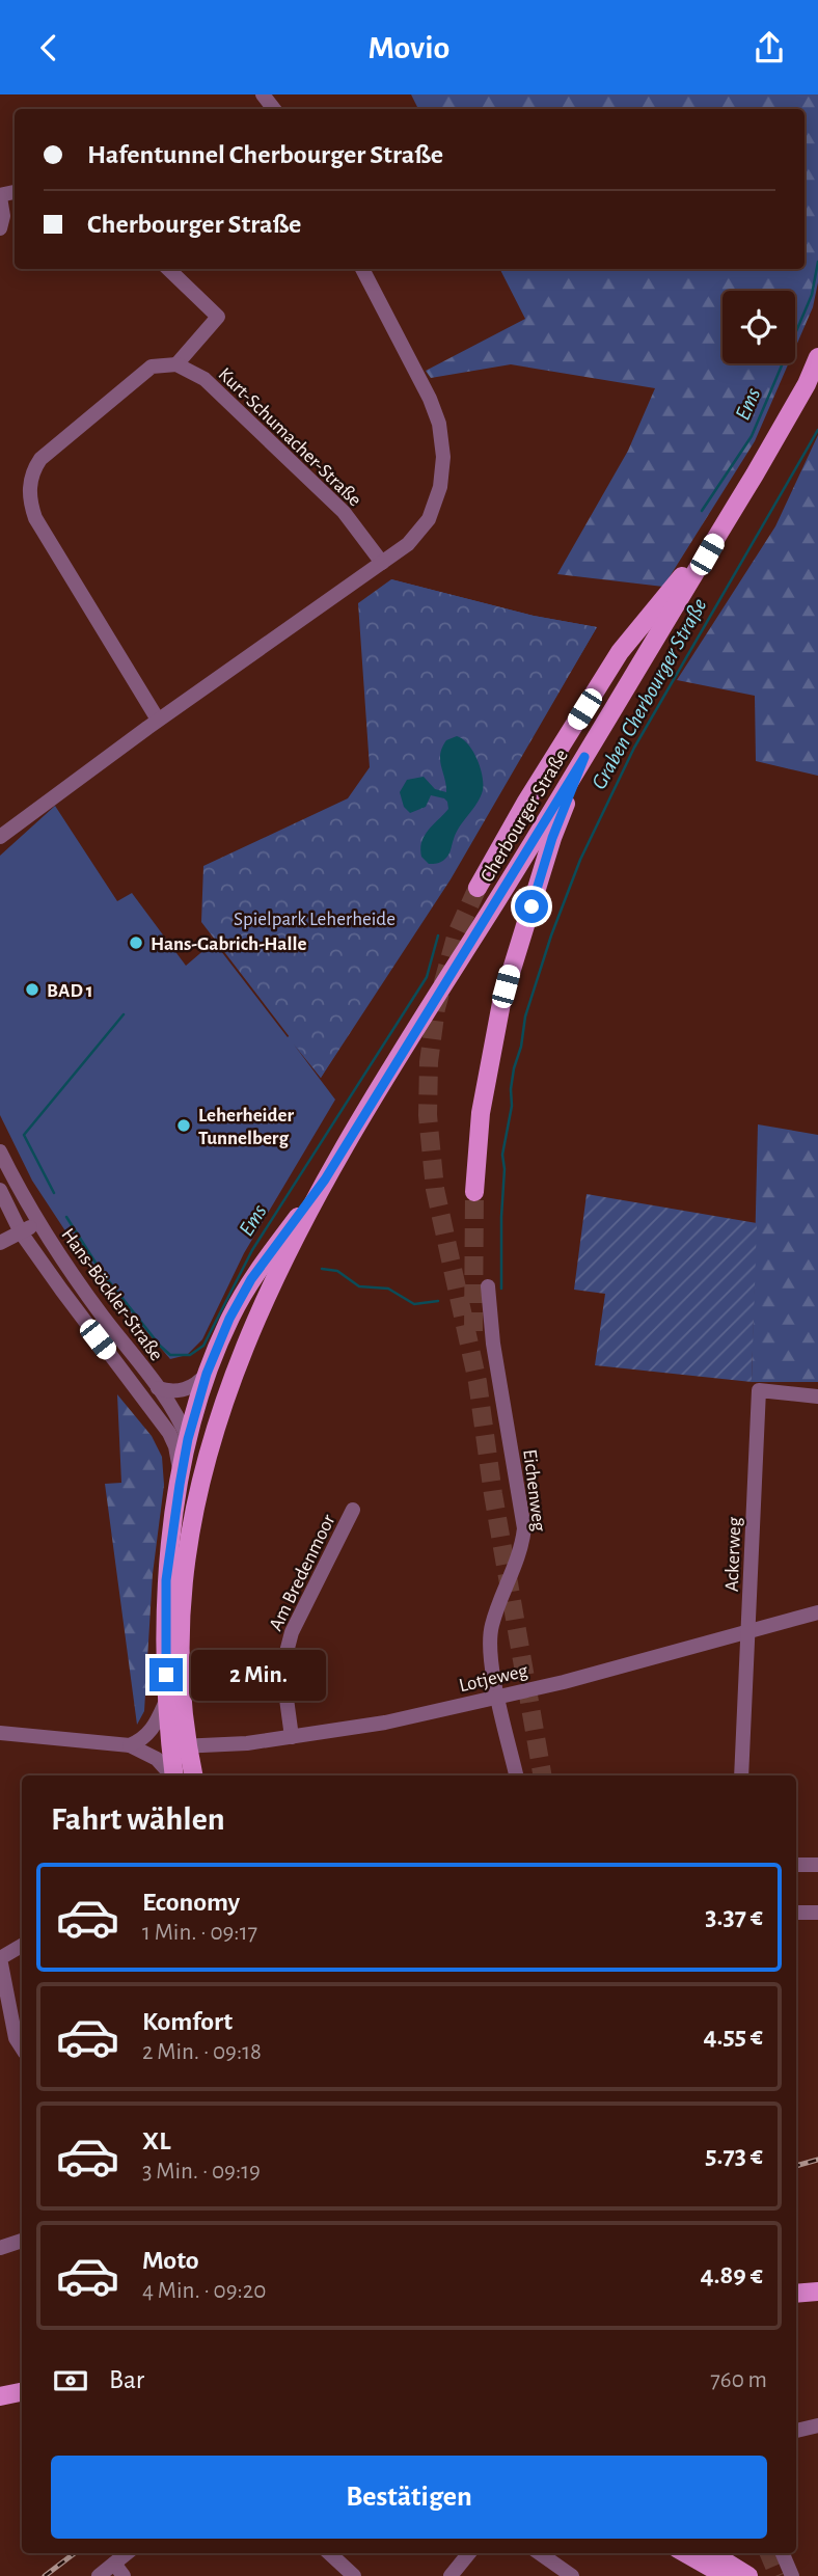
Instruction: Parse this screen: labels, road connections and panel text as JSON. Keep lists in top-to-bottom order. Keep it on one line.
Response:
{"streets":{"main road":["Cherbourger Straße"],"street":["Kurt-Schumacher-Straße","Hans-Böckler-Straße","Eichenweg","Ackerweg","Am Bredenmoor","Lotjeweg"]},"crossings":[["Cherbourger Straße","Hans-Böckler-Straße"],["Cherbourger Straße","Lotjeweg"],["Eichenweg","Lotjeweg"],["Ackerweg","Lotjeweg"],["Am Bredenmoor","Lotjeweg"]],"water":["Ems","Graben Cherbourger Straße"],"parks":["Spielpark Leherheide"],"places":["Hans-Gabrich-Halle","BAD 1","Leherheider Tunnelberg"],"page":{"header":"Movio","banner":["Hafentunnel Cherbourger Straße","Cherbourger Straße"],"bubble":"2 Min.","heading":"Fahrt wählen","list":[{"name":"Economy","note":"1 Min. · 09:17","value":"3.37 €"},{"name":"Komfort","note":"2 Min. · 09:18","value":"4.55 €"},{"name":"XL","note":"3 Min. · 09:19","value":"5.73 €"},{"name":"Moto","note":"4 Min. · 09:20","value":"4.89 €"}],"pay":["Bar","760 m"],"buttons":"Bestätigen"}}
